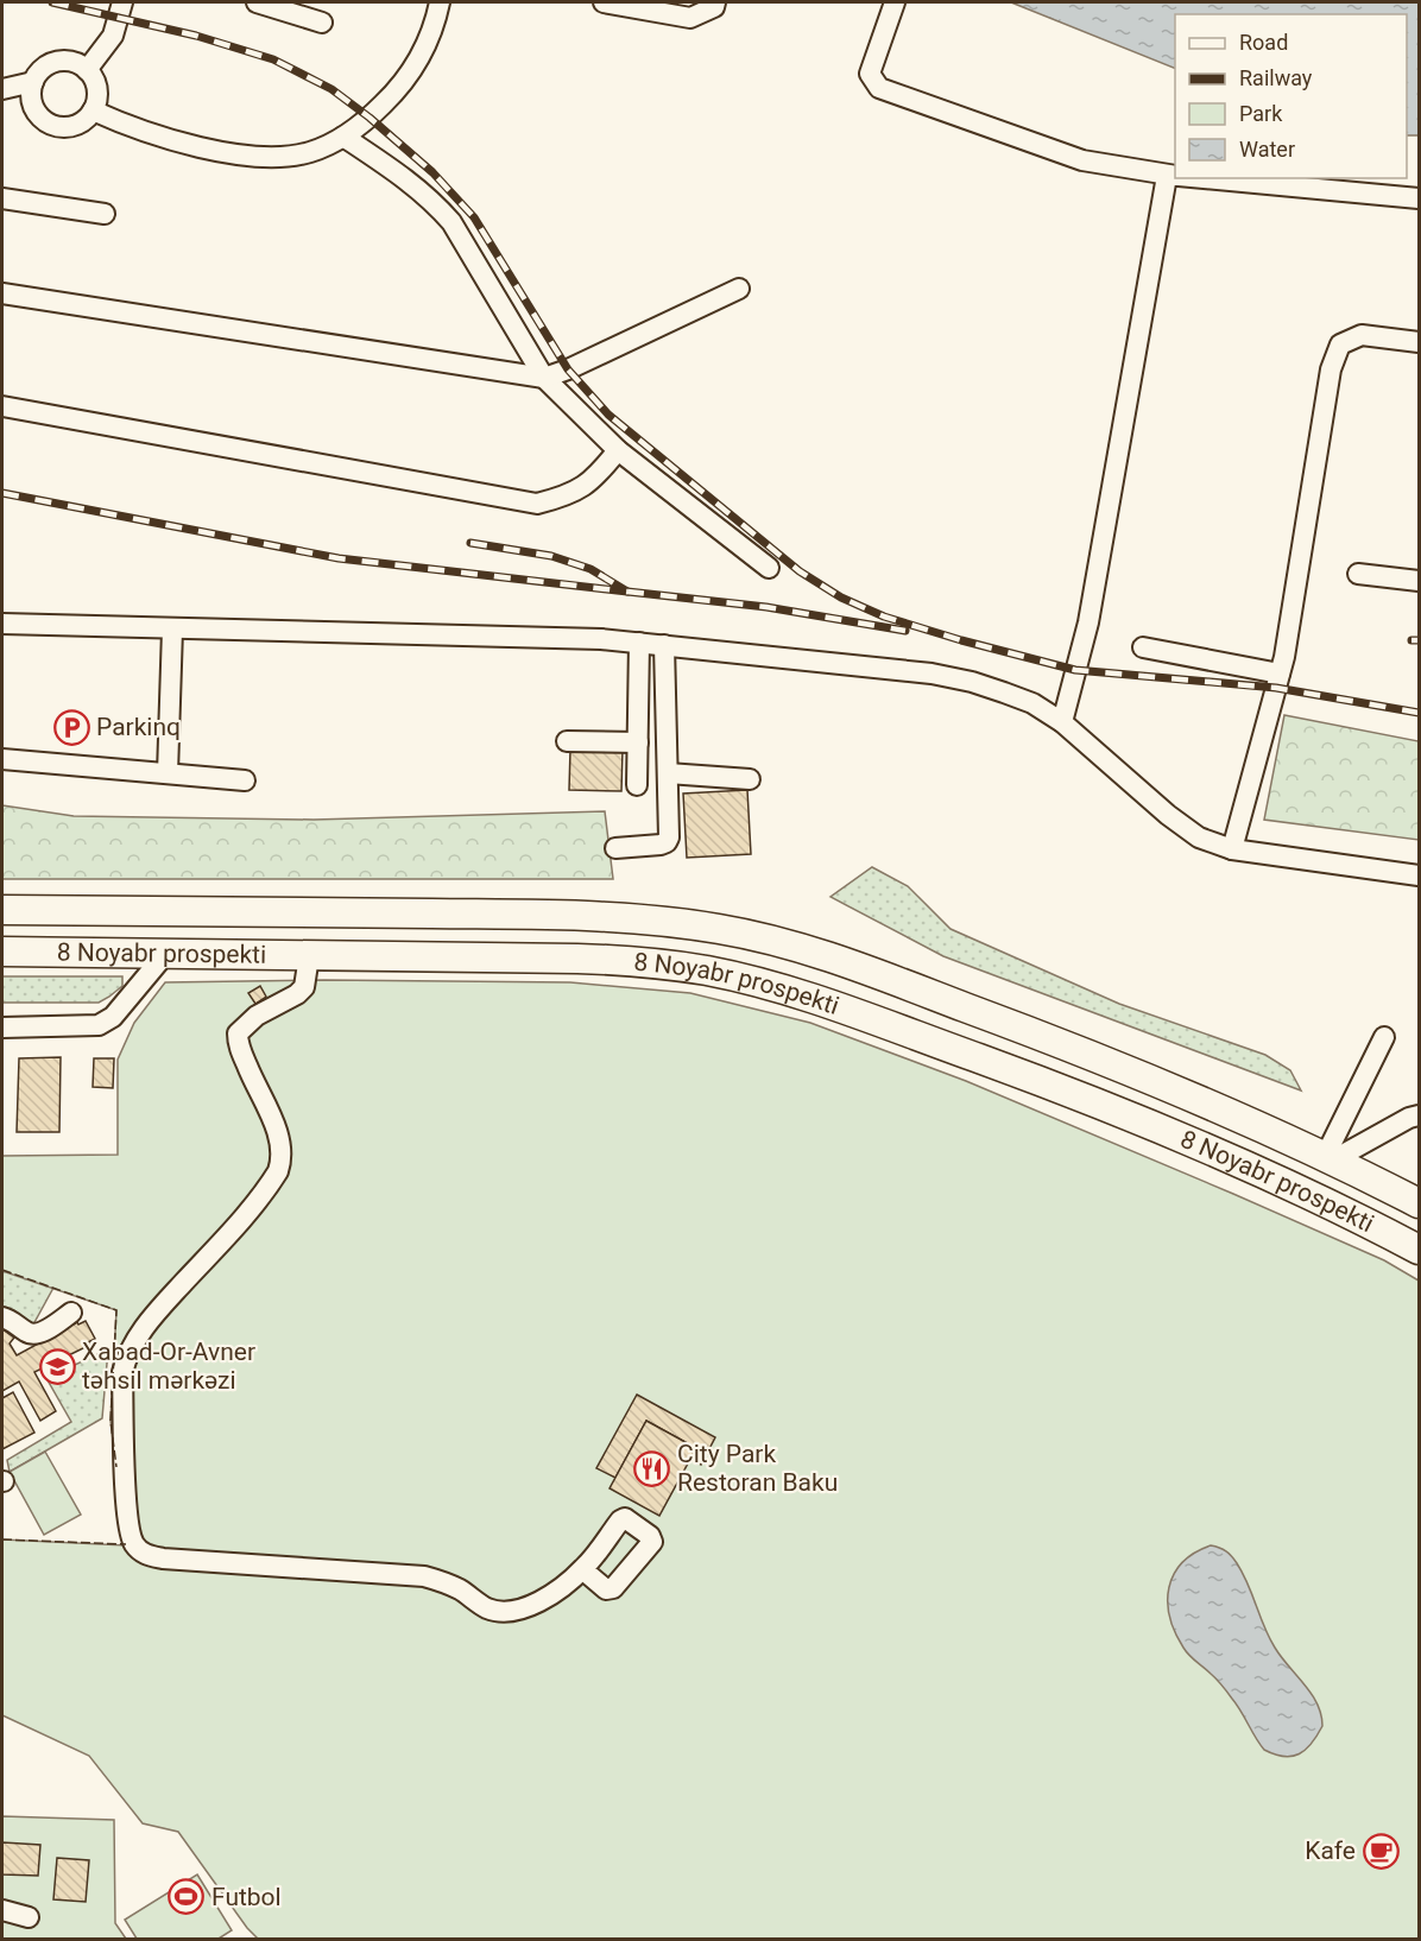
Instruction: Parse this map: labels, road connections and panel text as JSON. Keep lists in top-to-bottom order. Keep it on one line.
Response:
{"streets":{"highway":["8 Noyabr prospekti"]},"places":{"parking":["Parkinq"],"school or university":["Xabad-Or-Avner təhsil mərkəzi"],"restaurant":["City Park Restoran Baku"],"cafe":["Kafe"],"sports":["Futbol"]},"legend":["Road","Railway","Park","Water"]}
